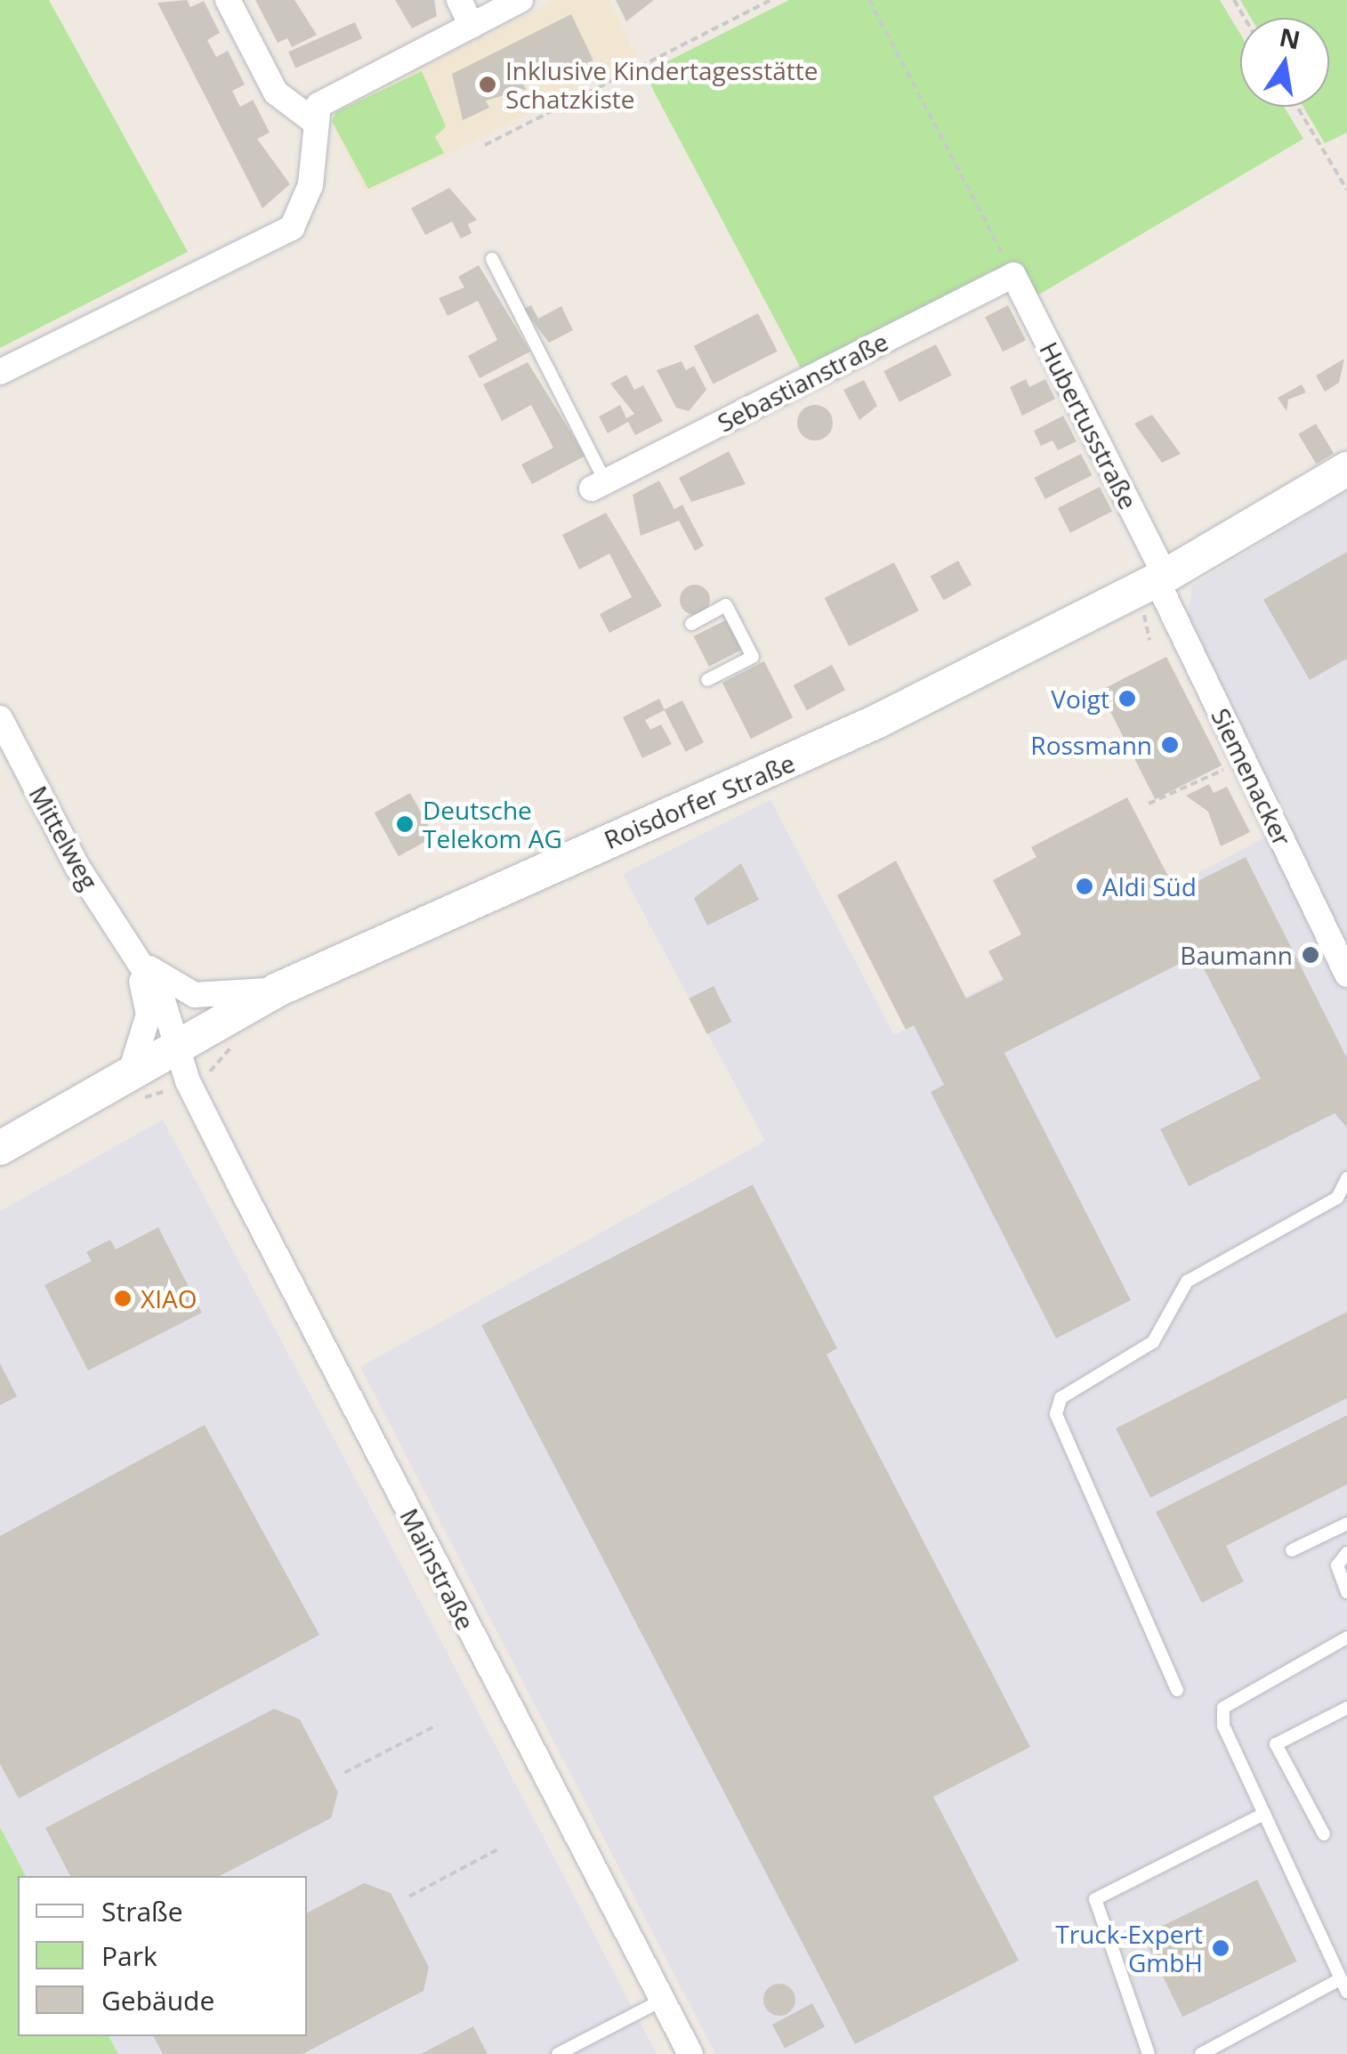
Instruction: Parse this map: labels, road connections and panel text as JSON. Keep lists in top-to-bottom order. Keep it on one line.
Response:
{"streets":{"main road":["Roisdorfer Straße"],"street":["Sebastianstraße","Hubertusstraße","Siemenacker","Mittelweg","Mainstraße"]},"crossings":[["Sebastianstraße","Hubertusstraße"],["Hubertusstraße","Siemenacker"],["Hubertusstraße","Roisdorfer Straße"],["Siemenacker","Roisdorfer Straße"],["Roisdorfer Straße","Mittelweg"],["Mittelweg","Mainstraße"]],"places":["Inklusive Kindertagesstätte Schatzkiste","Voigt","Rossmann","Deutsche Telekom AG","Aldi Süd","Baumann","XIAO","Truck-Expert GmbH"],"legend":["Straße","Park","Gebäude"],"north":"top"}
